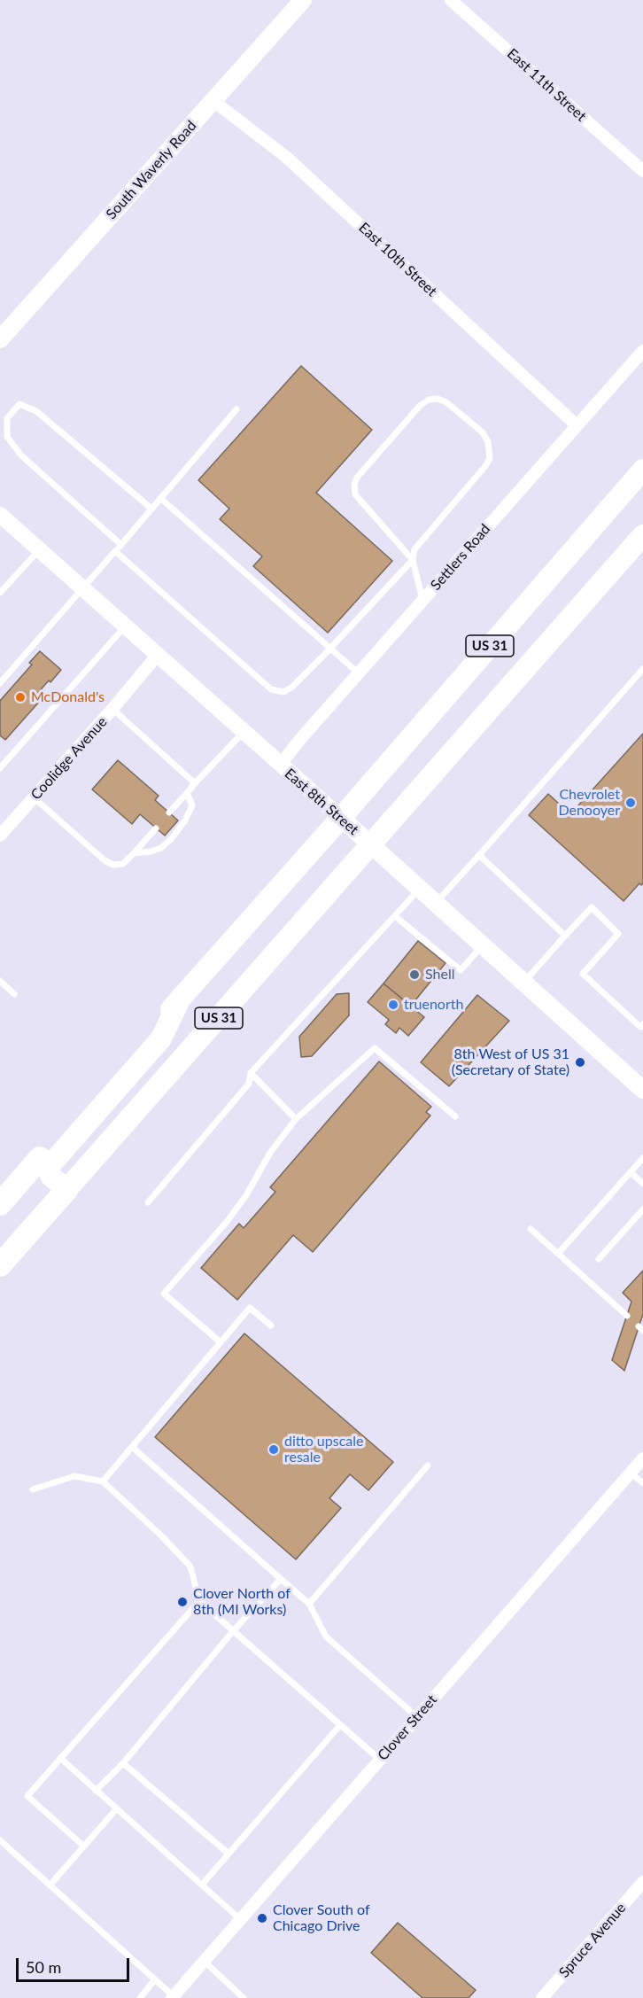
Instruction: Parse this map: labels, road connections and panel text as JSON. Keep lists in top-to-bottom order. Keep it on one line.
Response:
{"streets":{"highway":["US 31"],"main road":["South Waverly Road","East 8th Street"],"street":["East 11th Street","East 10th Street","Settlers Road","Coolidge Avenue","Clover Street","Spruce Avenue"]},"crossings":[["South Waverly Road","East 10th Street"],["East 10th Street","Settlers Road"],["Settlers Road","East 8th Street"],["US 31","East 8th Street"],["Coolidge Avenue","East 8th Street"]],"places":["McDonald's","Chevrolet Denooyer","Shell","truenorth","8th West of US 31 (Secretary of State)","ditto upscale resale","Clover North of 8th (MI Works)","Clover South of Chicago Drive"],"scale_bar":"50 m"}
